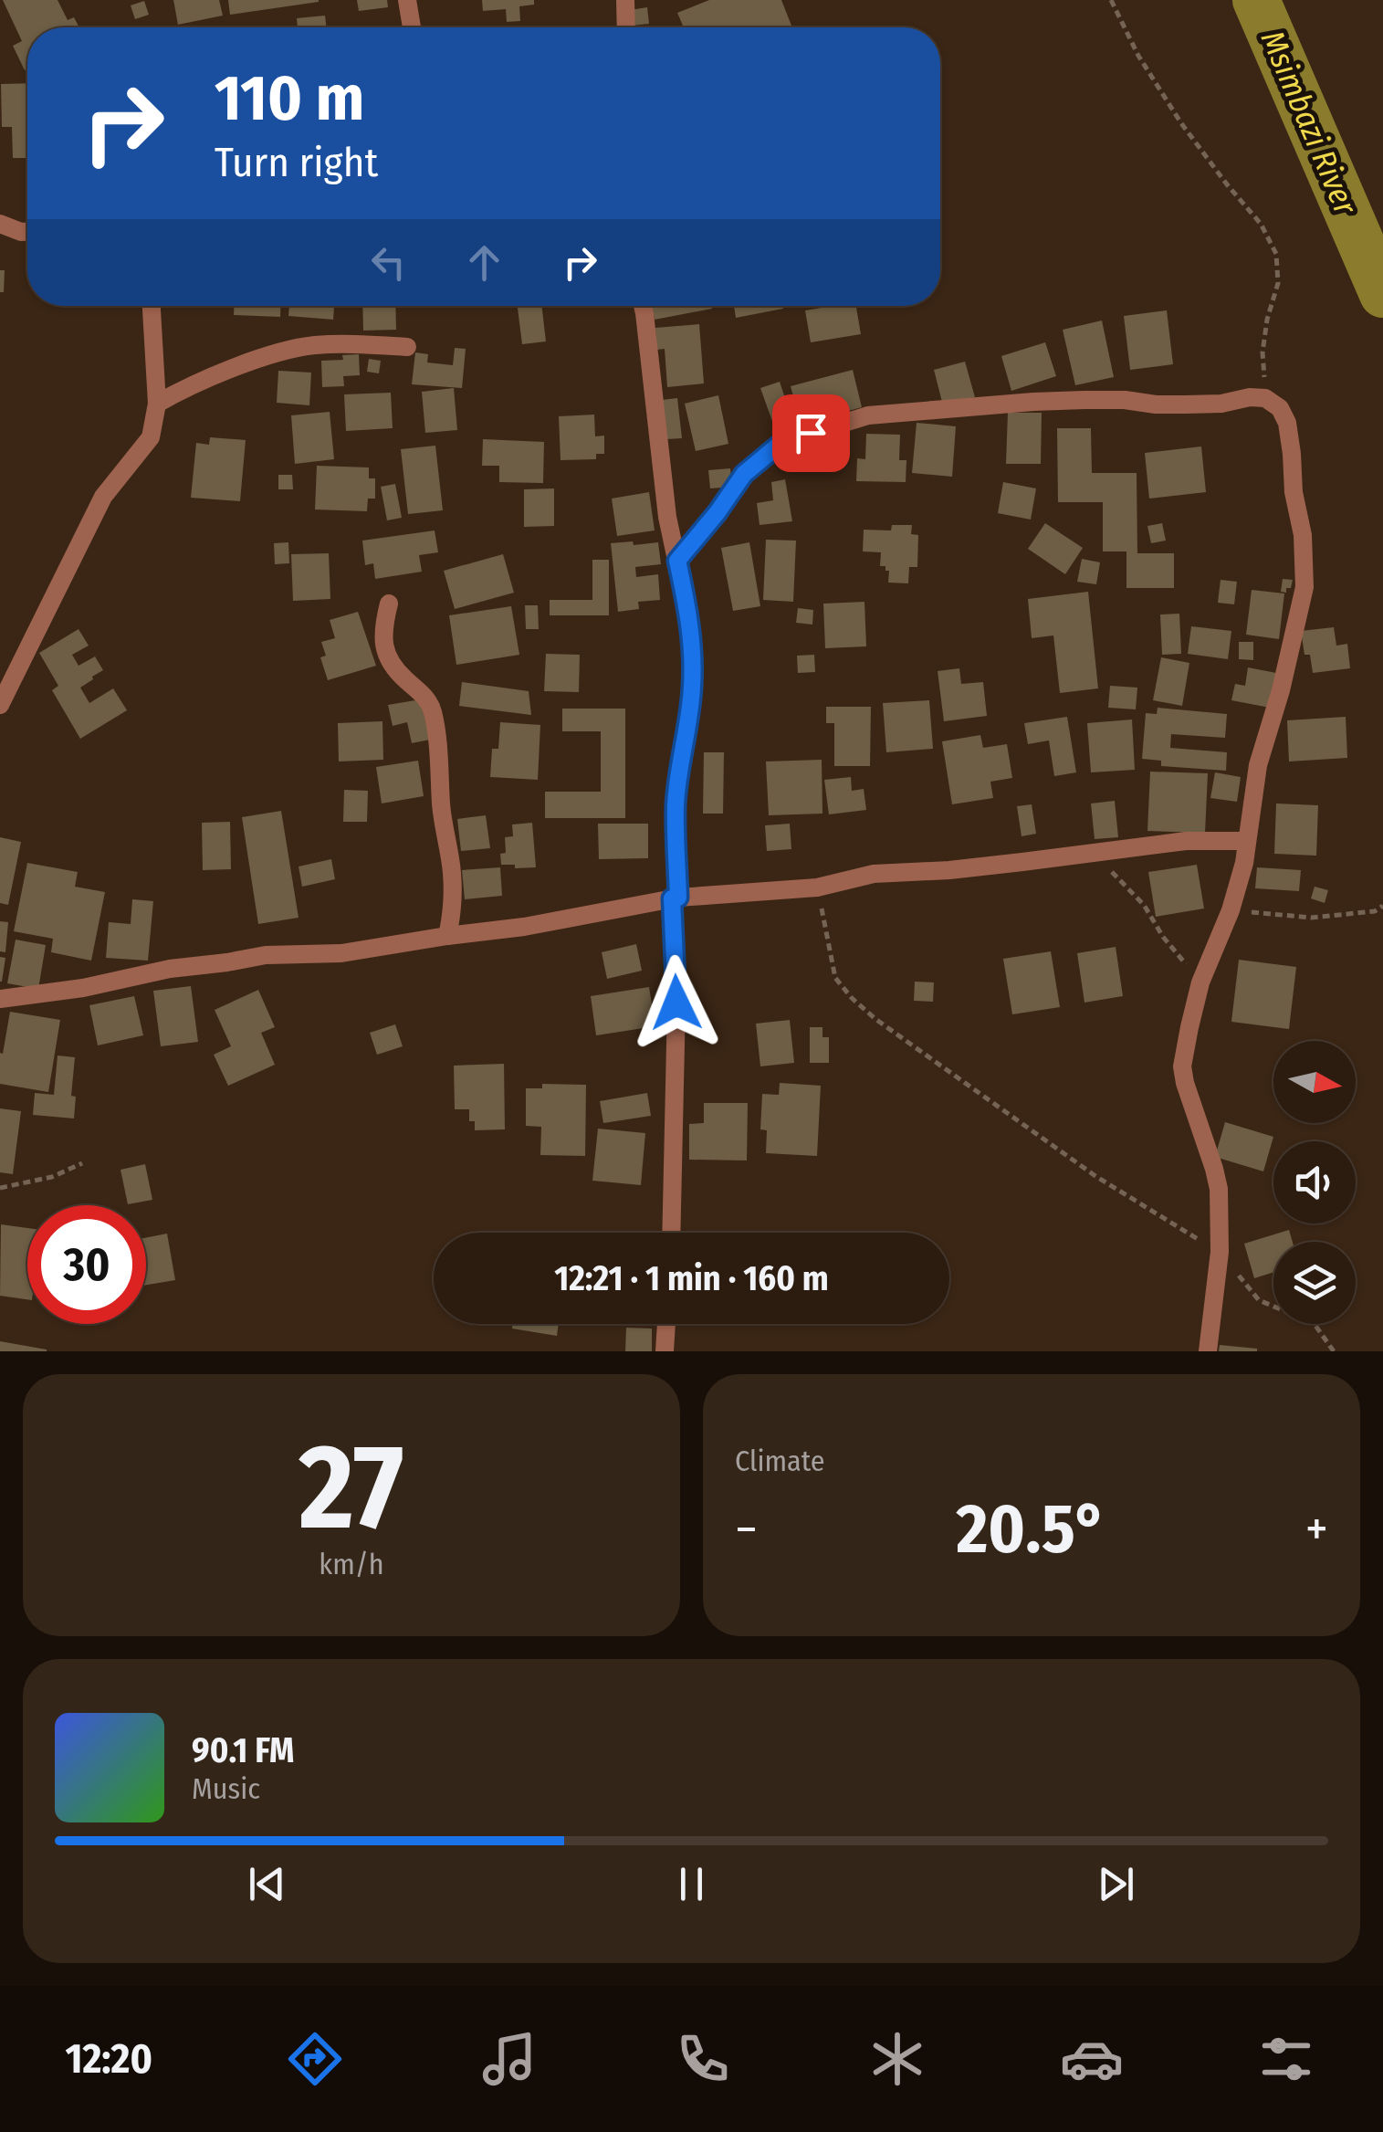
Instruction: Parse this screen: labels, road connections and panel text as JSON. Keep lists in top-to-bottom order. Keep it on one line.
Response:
{"water":["Msimbazi River"],"north":"right","page":{"turn":["110 m","Turn right"],"limit":"30","trip":"12:21 · 1 min · 160 m","tile":[["27","km/h"],"Climate"],"heat":["−","20.5°","+"],"song":["90.1 FM","Music"],"tabs":"12:20"}}
